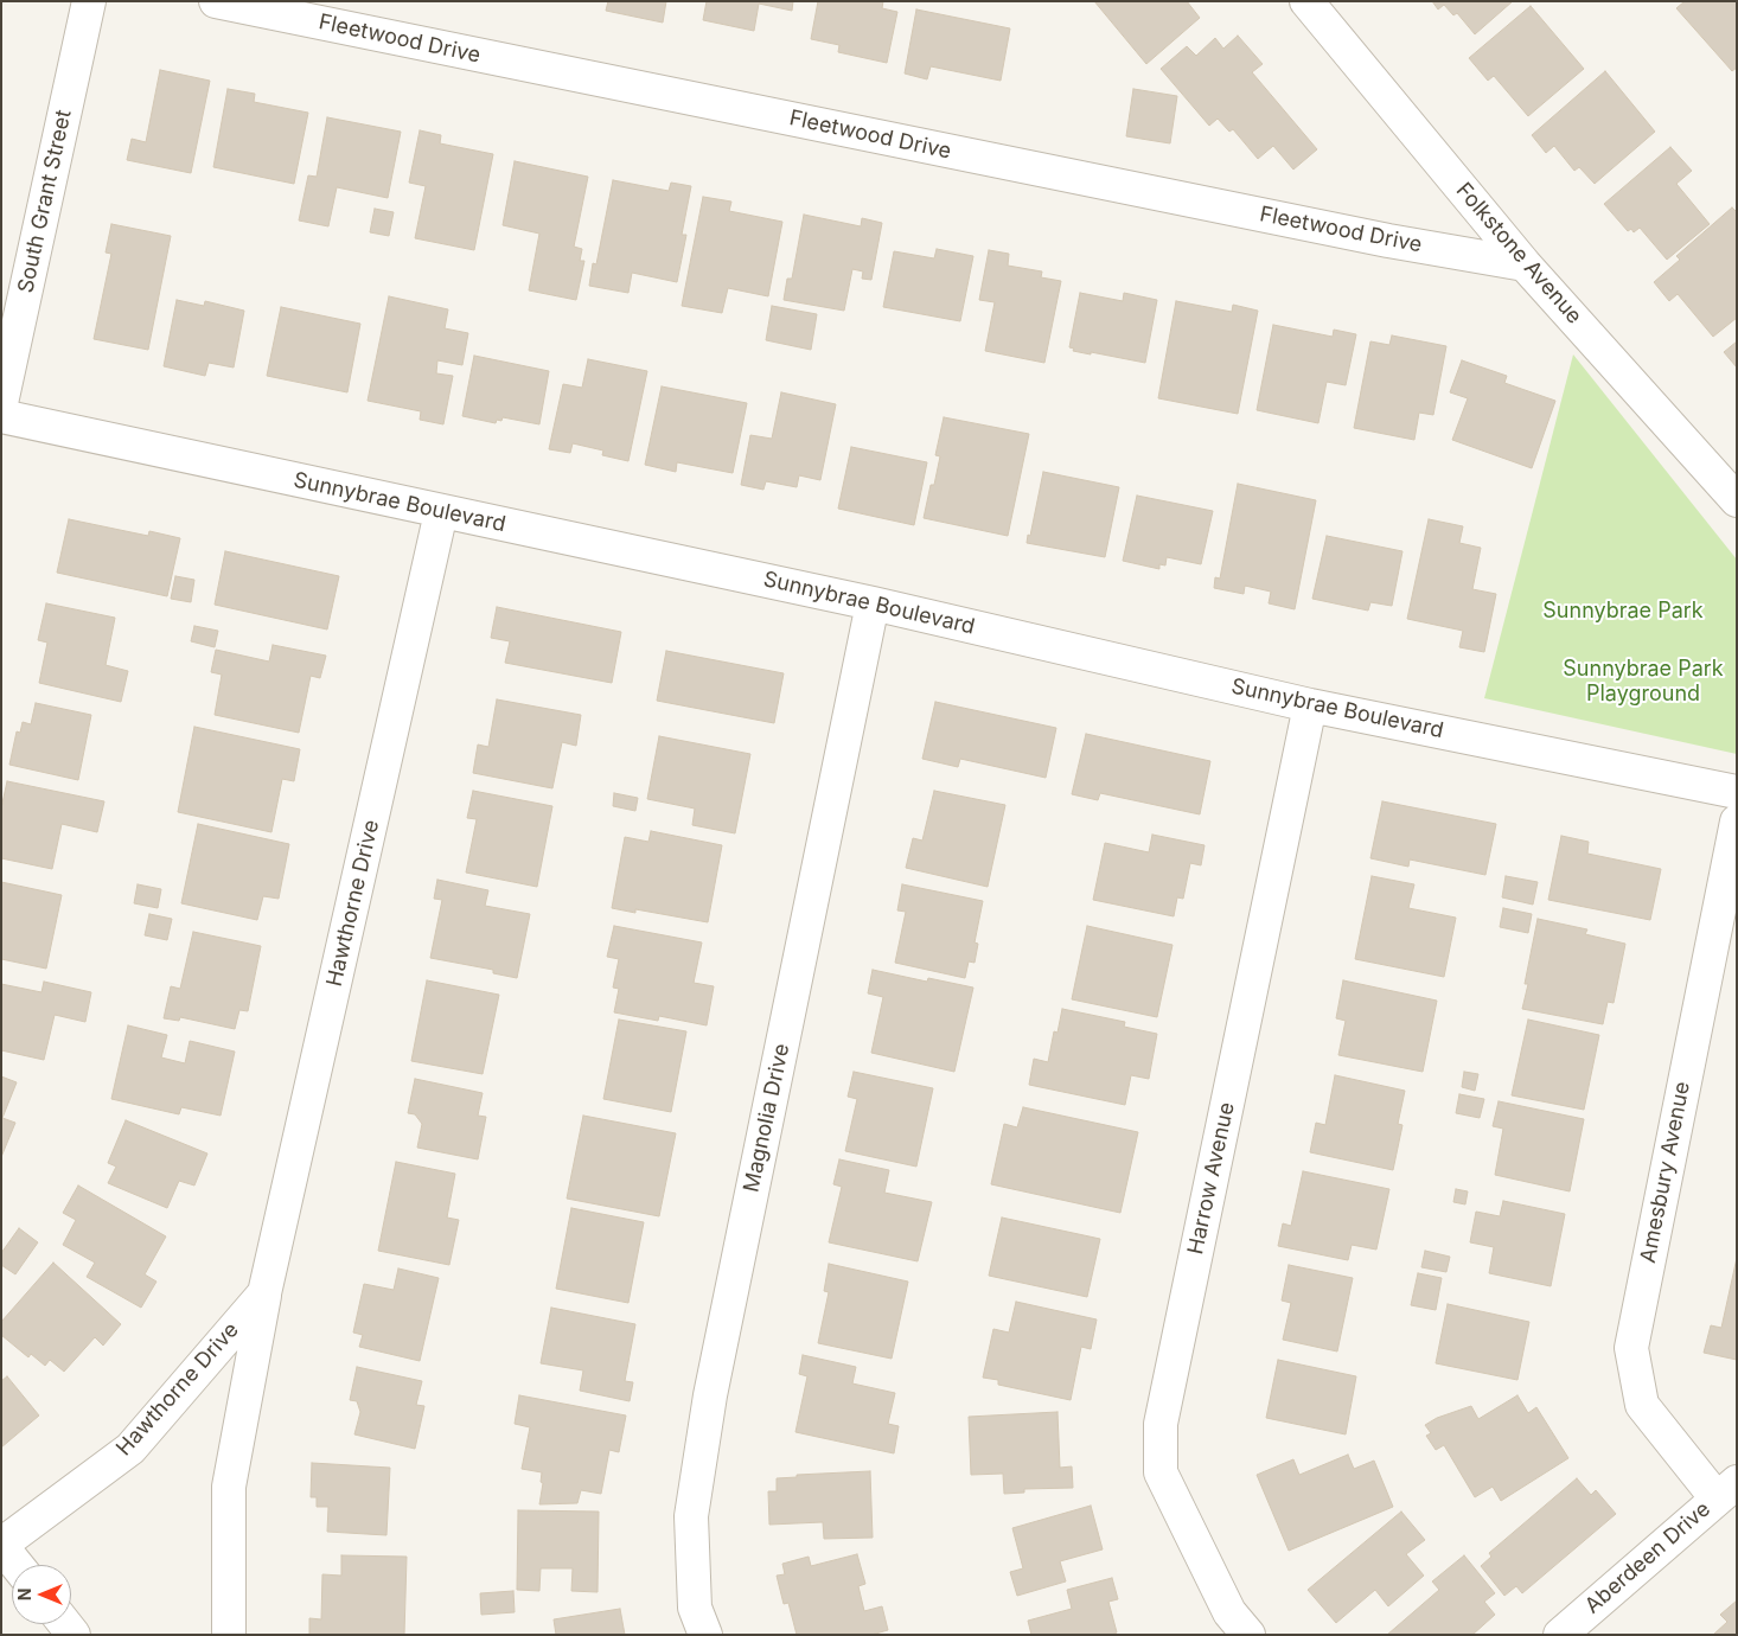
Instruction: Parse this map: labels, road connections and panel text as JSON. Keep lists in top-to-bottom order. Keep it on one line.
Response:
{"streets":{"street":["Fleetwood Drive","South Grant Street","Folkstone Avenue","Sunnybrae Boulevard","Hawthorne Drive","Magnolia Drive","Amesbury Avenue","Harrow Avenue","Aberdeen Drive"]},"crossings":[["Fleetwood Drive","Folkstone Avenue"],["Sunnybrae Boulevard","Hawthorne Drive"],["Sunnybrae Boulevard","Magnolia Drive"],["Sunnybrae Boulevard","Harrow Avenue"],["Amesbury Avenue","Aberdeen Drive"]],"parks":["Sunnybrae Park","Sunnybrae Park Playground"],"north":"left"}
